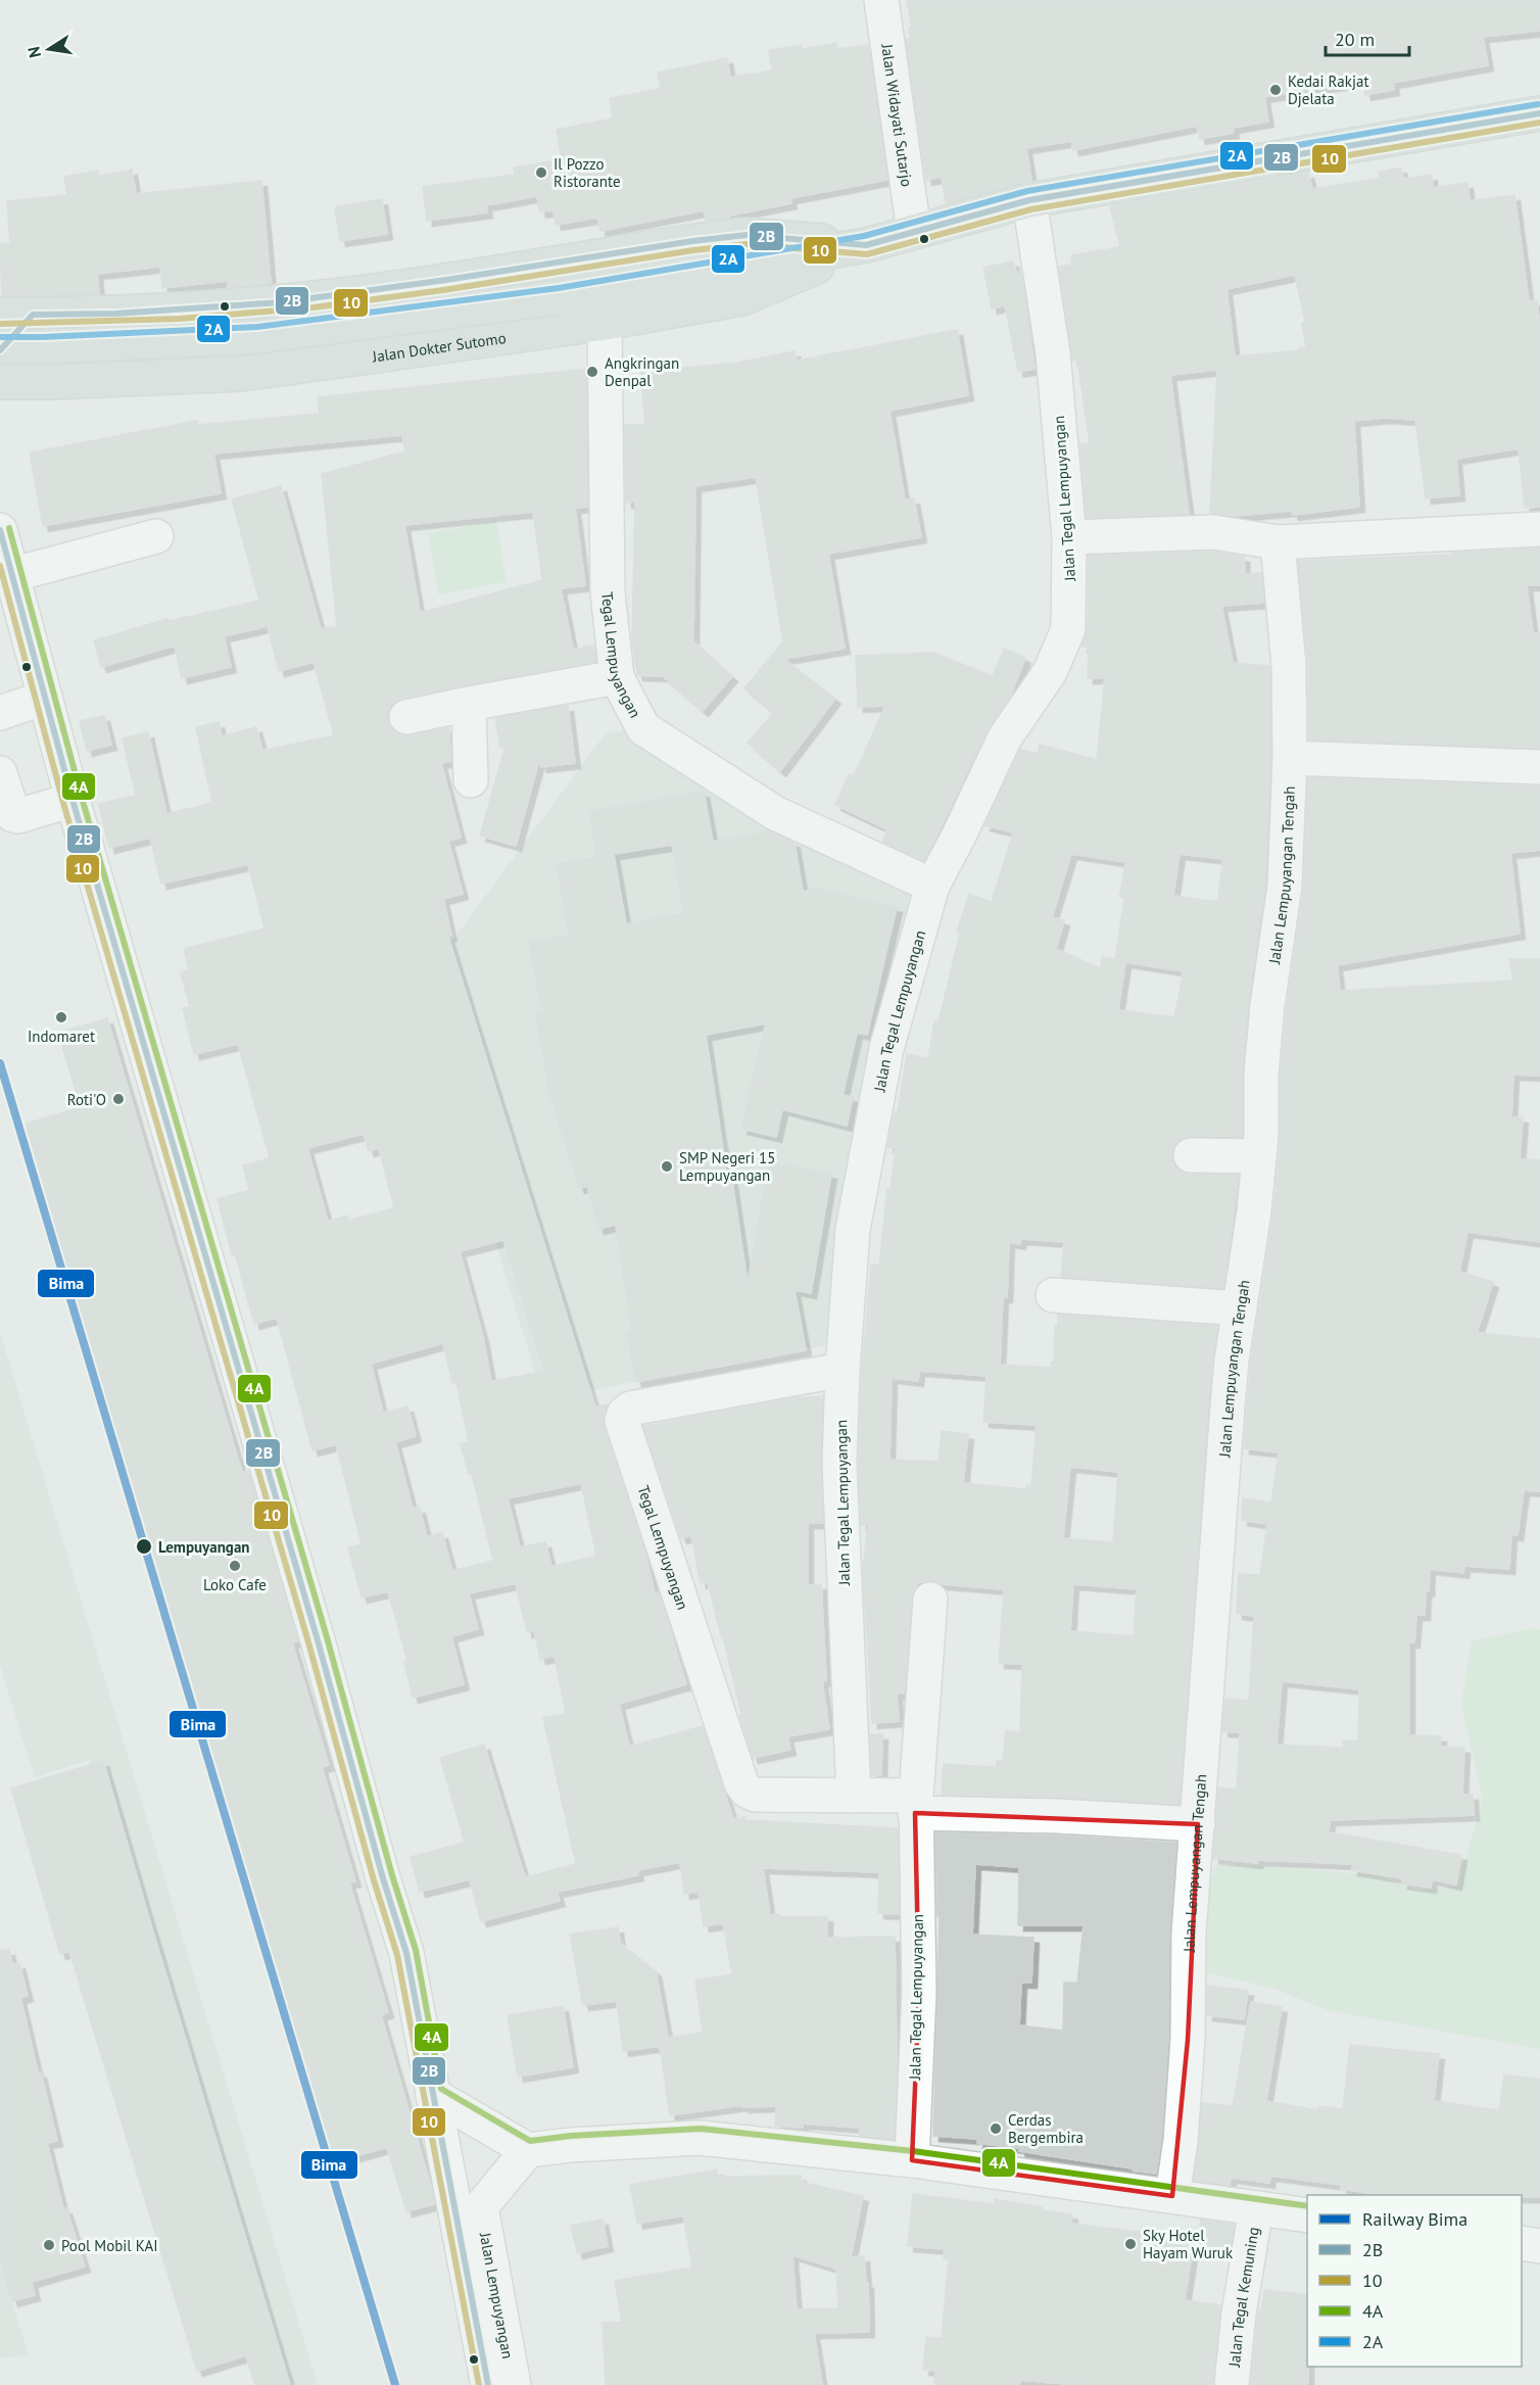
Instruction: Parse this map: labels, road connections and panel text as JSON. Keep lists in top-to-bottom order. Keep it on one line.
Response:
{"streets":{"main road":["Jalan Dokter Sutomo"],"street":["Jalan Widayati Sutarjo","Jalan Tegal Lempuyangan","Tegal Lempuyangan","Jalan Lempuyangan Tengah","Jalan Lempuyangan","Jalan Tegal Kemuning"]},"crossings":[["Jalan Widayati Sutarjo","Jalan Dokter Sutomo"],["Jalan Dokter Sutomo","Jalan Tegal Lempuyangan"],["Jalan Dokter Sutomo","Tegal Lempuyangan"],["Jalan Tegal Lempuyangan","Tegal Lempuyangan"]],"places":["Kedai Rakjat Djelata","Il Pozzo Ristorante","Angkringan Denpal","Indomaret","Roti'O","SMP Negeri 15 Lempuyangan","Lempuyangan","Loko Cafe","Cerdas Bergembira","Sky Hotel Hayam Wuruk","Pool Mobil KAI"],"lines":["transit line 2A","transit line 2B","transit line 10","transit line 4A","rail line Bima"],"legend":["Railway Bima","2B","10","4A","2A"],"scale_bar":"20 m","north":"left"}
